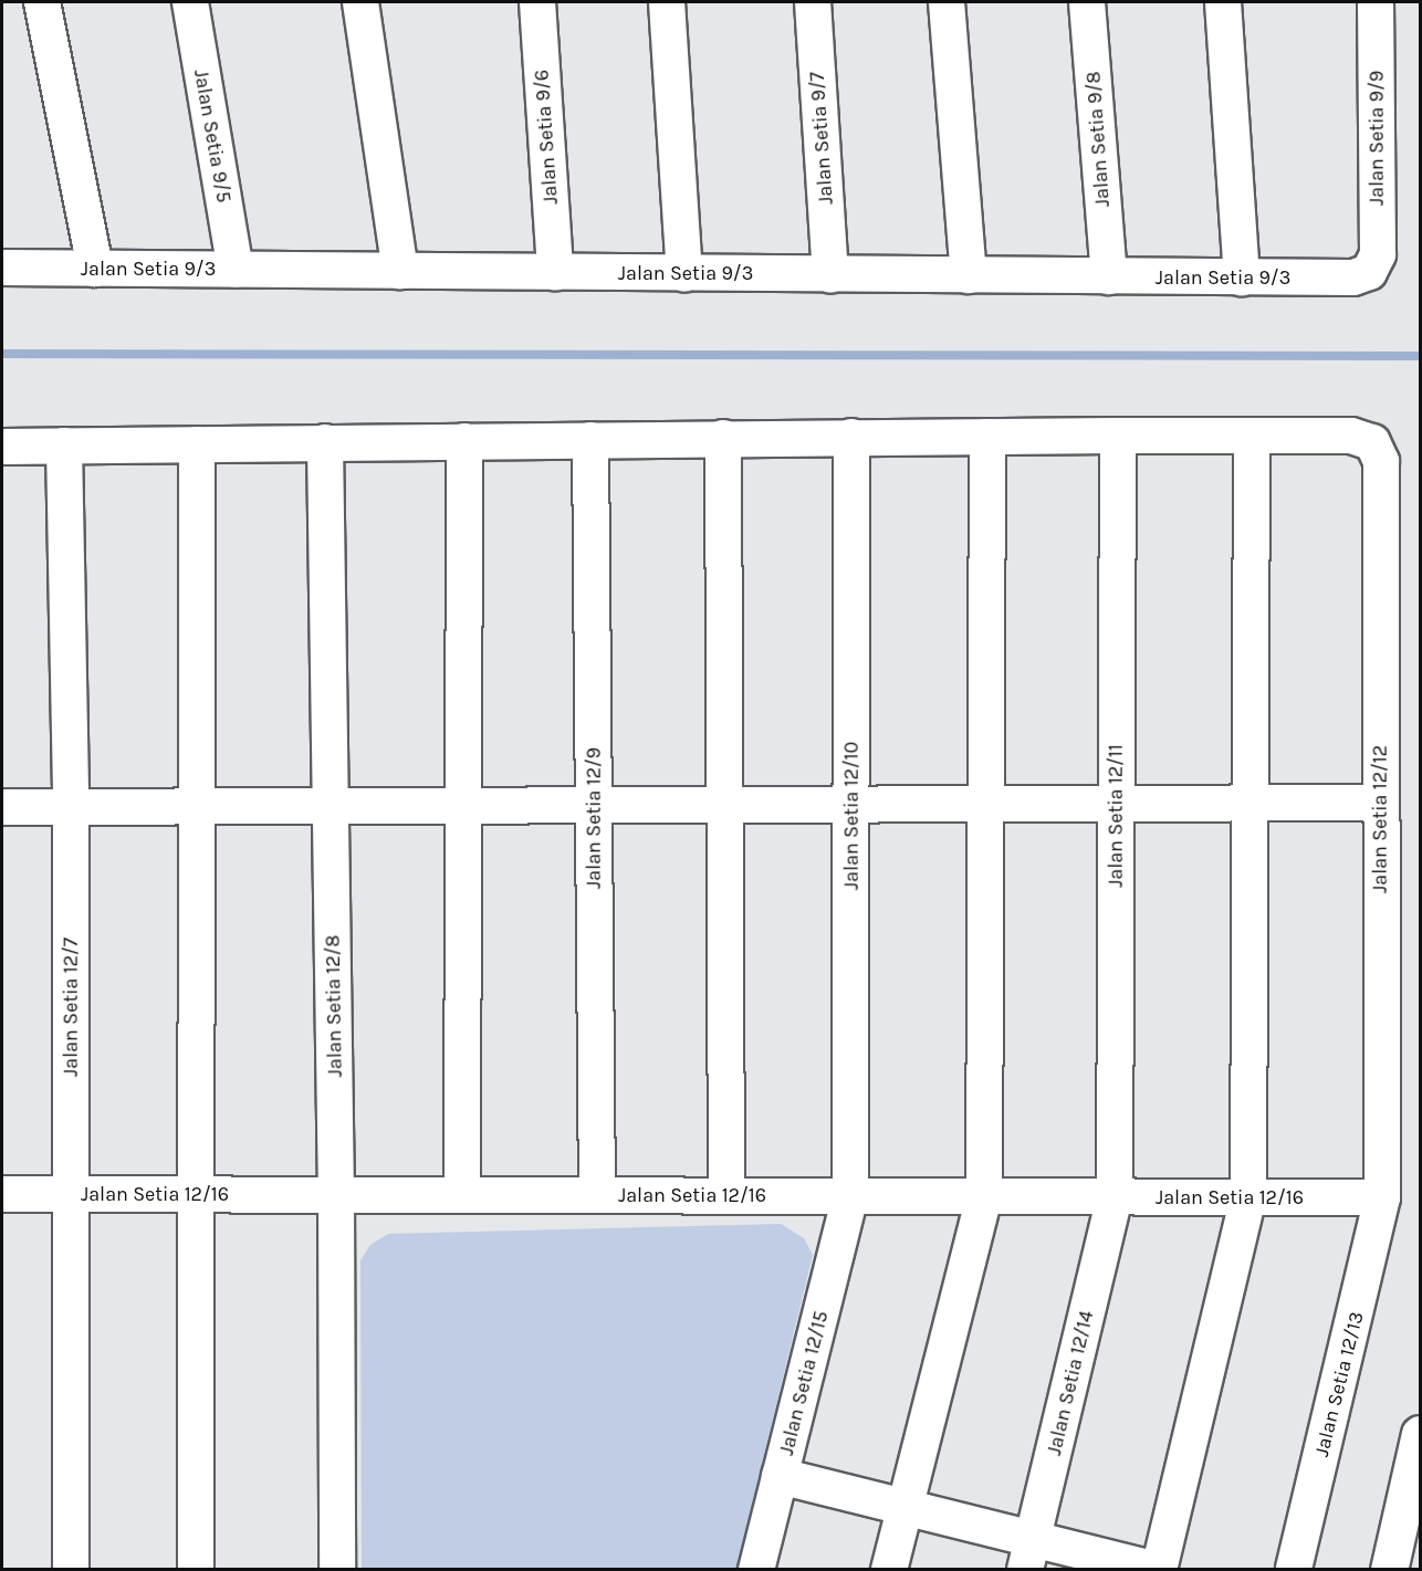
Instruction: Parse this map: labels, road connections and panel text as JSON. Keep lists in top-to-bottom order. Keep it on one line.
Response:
{"streets":{"street":["Jalan Setia 9/5","Jalan Setia 9/6","Jalan Setia 9/7","Jalan Setia 9/9","Jalan Setia 9/8","Jalan Setia 9/3","Jalan Setia 12/10","Jalan Setia 12/11","Jalan Setia 12/9","Jalan Setia 12/12","Jalan Setia 12/8","Jalan Setia 12/7","Jalan Setia 12/16","Jalan Setia 12/15","Jalan Setia 12/14","Jalan Setia 12/13"]},"crossings":[["Jalan Setia 9/5","Jalan Setia 9/3"],["Jalan Setia 9/6","Jalan Setia 9/3"],["Jalan Setia 9/7","Jalan Setia 9/3"],["Jalan Setia 9/9","Jalan Setia 9/3"],["Jalan Setia 9/8","Jalan Setia 9/3"],["Jalan Setia 12/10","Jalan Setia 12/16"],["Jalan Setia 12/10","Jalan Setia 12/15"],["Jalan Setia 12/11","Jalan Setia 12/16"],["Jalan Setia 12/11","Jalan Setia 12/14"],["Jalan Setia 12/9","Jalan Setia 12/16"],["Jalan Setia 12/12","Jalan Setia 12/16"],["Jalan Setia 12/12","Jalan Setia 12/13"],["Jalan Setia 12/8","Jalan Setia 12/16"],["Jalan Setia 12/7","Jalan Setia 12/16"],["Jalan Setia 12/16","Jalan Setia 12/15"],["Jalan Setia 12/16","Jalan Setia 12/14"],["Jalan Setia 12/16","Jalan Setia 12/13"]]}
